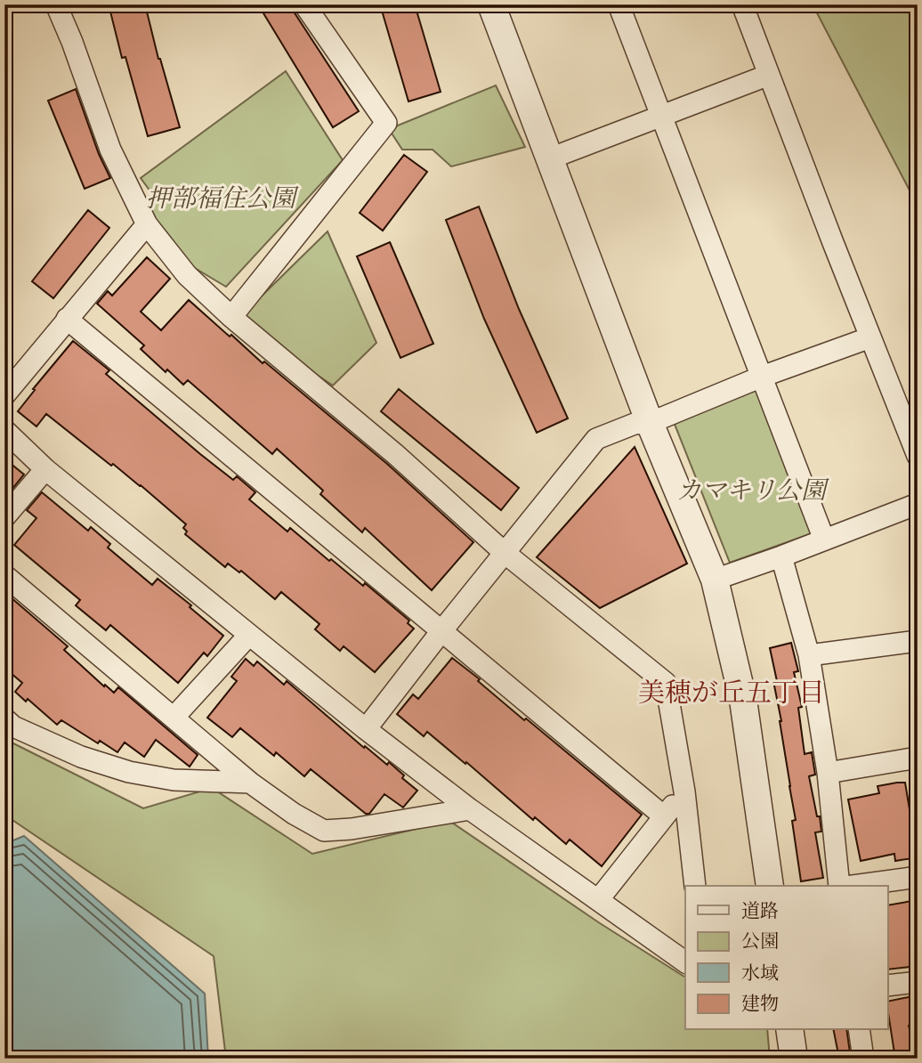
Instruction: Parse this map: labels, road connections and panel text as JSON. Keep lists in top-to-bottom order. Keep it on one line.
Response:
{"districts":["美穂が丘五丁目"],"parks":["押部福住公園","カマキリ公園"],"legend":["道路","公園","水域","建物"]}
